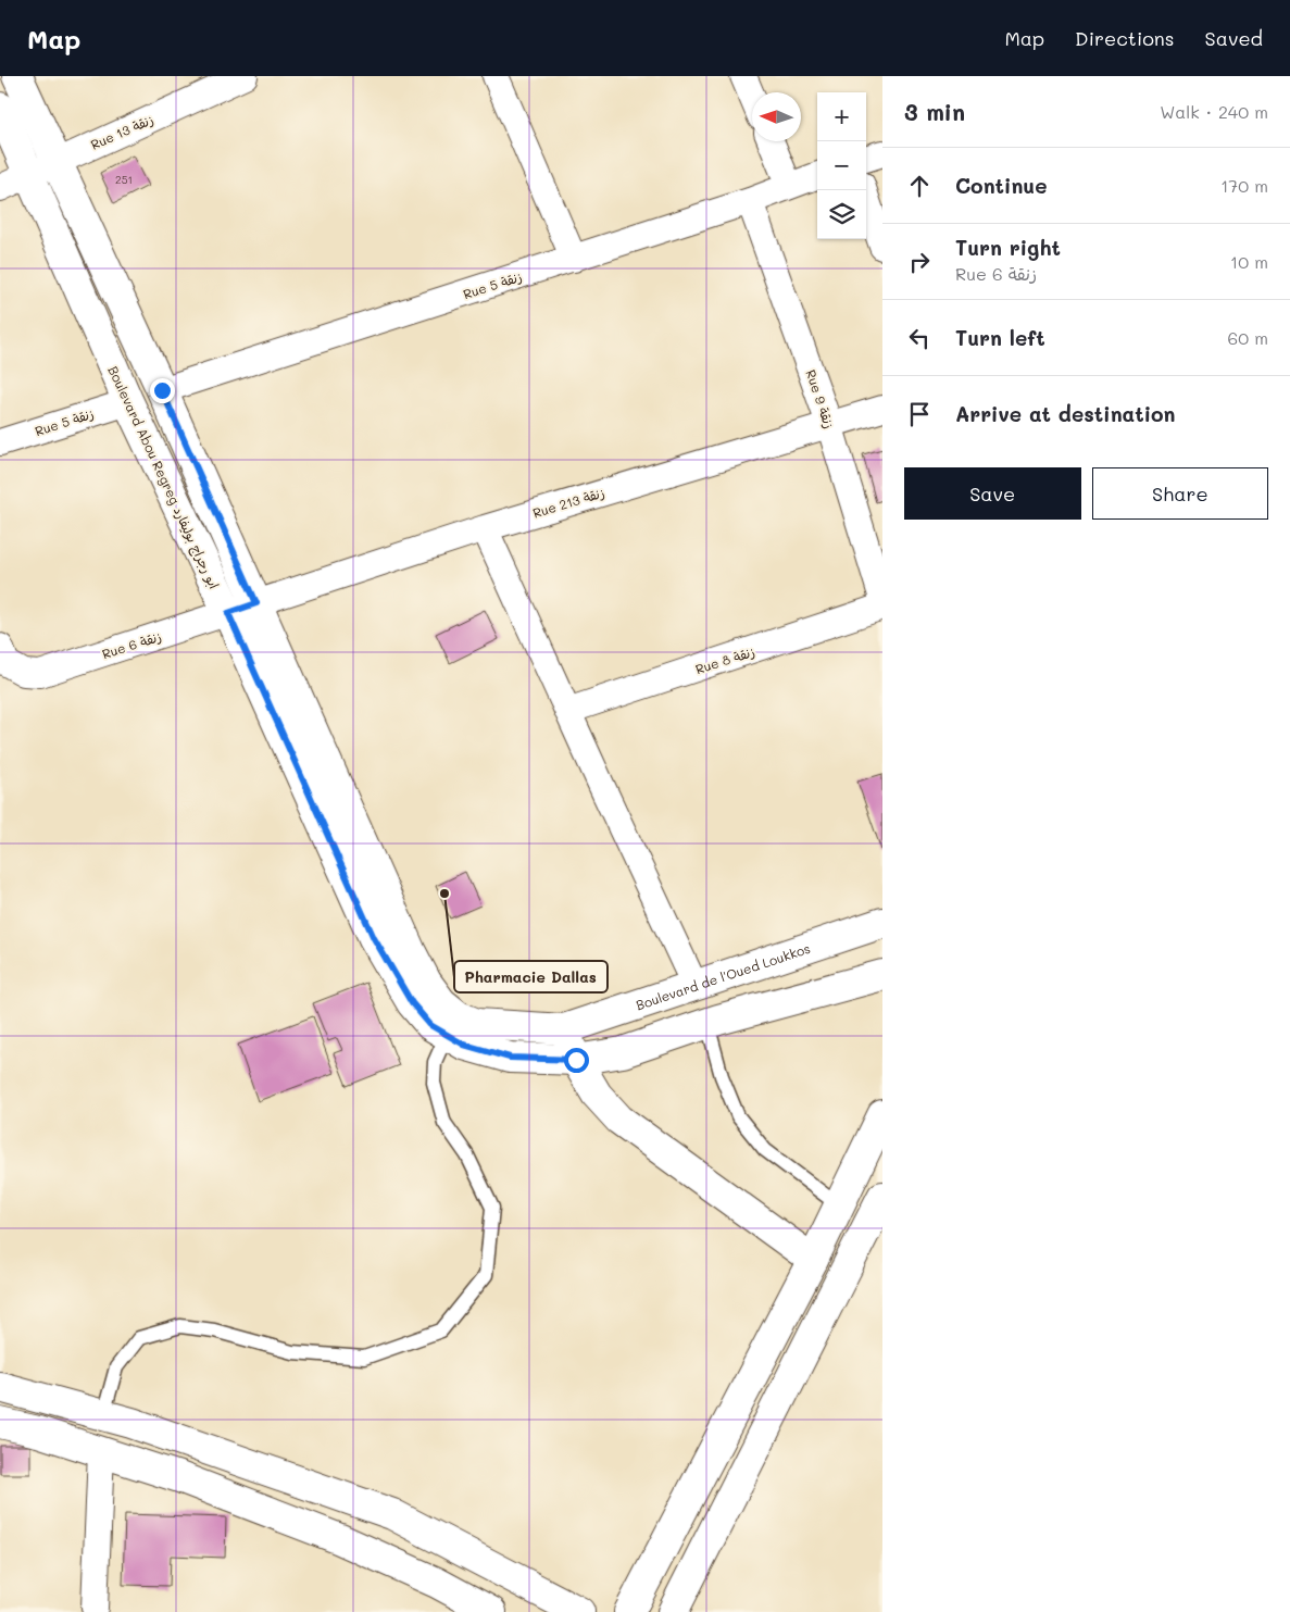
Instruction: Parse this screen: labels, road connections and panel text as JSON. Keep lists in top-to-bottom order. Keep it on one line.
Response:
{"streets":{"main road":["Boulevard Abou Regreg ابو رجراج بوليفارد","Boulevard de l'Oued Loukkos"],"street":["Rue 13 زنقة","Rue 5 زنقة","Rue 9 زنقة","Rue 213 زنقة","Rue 6 زنقة","Rue 8 زنقة"]},"crossings":[["Rue 13 زنقة","Boulevard Abou Regreg ابو رجراج بوليفارد"],["Rue 5 زنقة","Rue 9 زنقة"],["Rue 5 زنقة","Boulevard Abou Regreg ابو رجراج بوليفارد"],["Rue 9 زنقة","Rue 213 زنقة"],["Boulevard Abou Regreg ابو رجراج بوليفارد","Rue 6 زنقة"],["Rue 213 زنقة","Rue 6 زنقة"]],"places":["Pharmacie Dallas"],"house_numbers":["251"],"north":"left","page":{"header":"Map","nav":["Map","Directions","Saved"],"heading":["3 min","Walk · 240 m"],"map_buttons":["+","−"],"list":[["Continue","170 m"],["Turn right","Rue 6 زنقة","10 m"],["Turn left","60 m"],"Arrive at destination"],"buttons":["Save","Share"]}}
